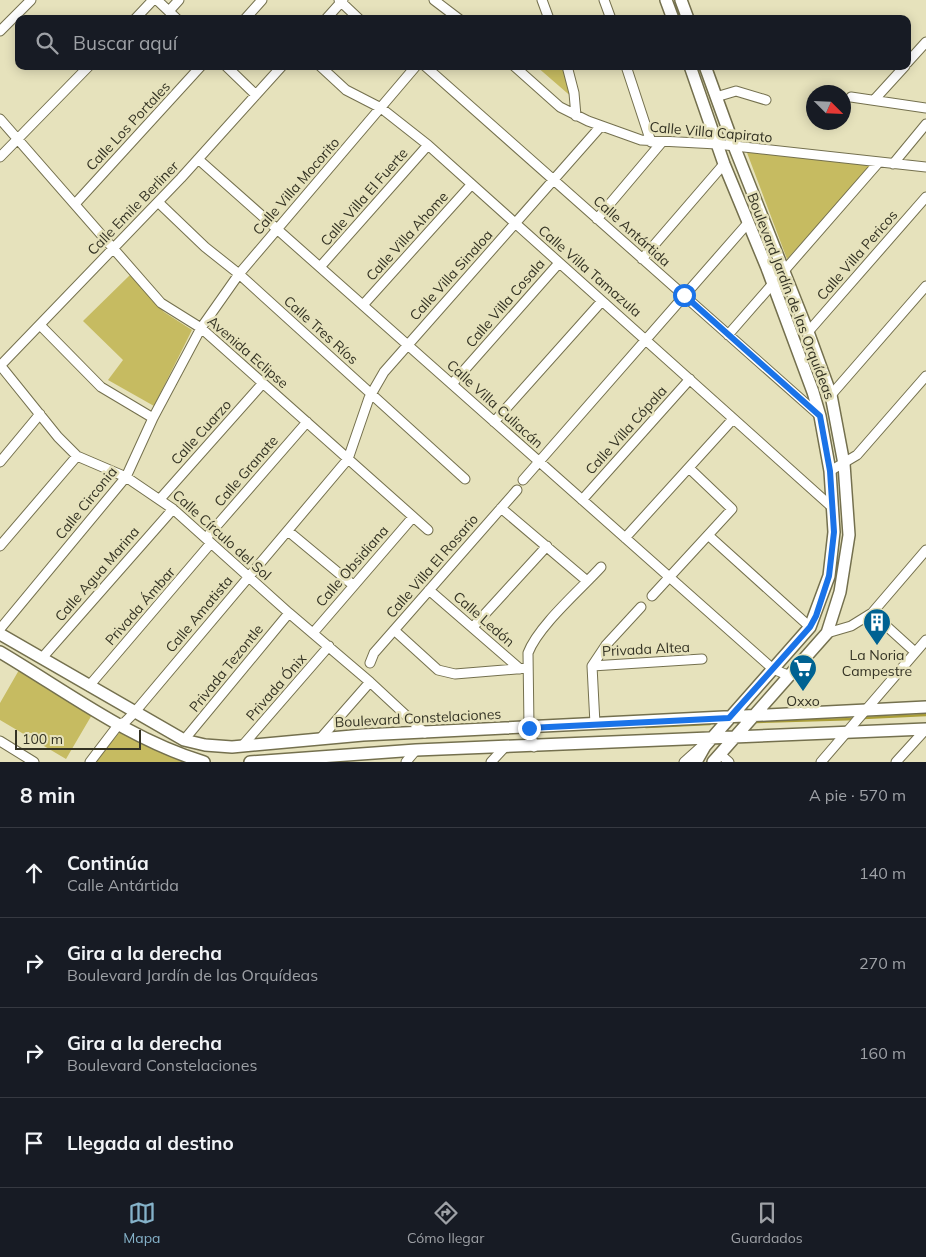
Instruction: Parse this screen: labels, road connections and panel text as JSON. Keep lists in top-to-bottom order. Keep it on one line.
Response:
{"streets":{"street":["Calle Los Portales","Calle Villa Capirato","Calle Villa Mocorito","Calle Villa El Fuerte","Calle Emile Berliner","Calle Antártida","Calle Villa Ahome","Calle Villa Pericos","Calle Villa Tamazula","Calle Villa Sinaloa","Boulevard Jardín de las Orquídeas","Calle Villa Cosala","Calle Tres Ríos","Avenida Eclipse","Calle Villa Culiacán","Calle Villa Cópala","Calle Cuarzo","Calle Granate","Calle Circonia","Calle Círculo del Sol","Calle Obsidiana","Calle Villa El Rosario","Calle Agua Marina","Privada Ámbar","Calle Amatista","Calle Ledón","Privada Altea","Privada Tezontle","Privada Ónix","Boulevard Constelaciones"]},"crossings":[["Calle Los Portales","Avenida Eclipse"],["Calle Villa Capirato","Calle Villa Sinaloa"],["Calle Villa Capirato","Boulevard Jardín de las Orquídeas"],["Calle Villa Mocorito","Calle Villa Tamazula"],["Calle Villa Mocorito","Calle Tres Ríos"],["Calle Villa Mocorito","Avenida Eclipse"],["Calle Villa Mocorito","Calle Villa Culiacán"],["Calle Villa Mocorito","Calle Circonia"],["Calle Villa El Fuerte","Calle Villa Tamazula"],["Calle Villa El Fuerte","Calle Villa Culiacán"],["Calle Emile Berliner","Calle Tres Ríos"],["Calle Emile Berliner","Avenida Eclipse"],["Calle Emile Berliner","Calle Villa Culiacán"],["Calle Emile Berliner","Calle Círculo del Sol"],["Calle Antártida","Calle Villa Sinaloa"],["Calle Antártida","Boulevard Jardín de las Orquídeas"],["Calle Villa Ahome","Calle Villa Tamazula"],["Calle Villa Ahome","Calle Villa Culiacán"],["Calle Villa Pericos","Boulevard Jardín de las Orquídeas"],["Calle Villa Tamazula","Calle Villa Sinaloa"],["Calle Villa Tamazula","Boulevard Jardín de las Orquídeas"],["Calle Villa Tamazula","Calle Villa Cosala"],["Calle Villa Tamazula","Calle Villa Cópala"],["Calle Villa Sinaloa","Calle Tres Ríos"],["Calle Villa Sinaloa","Avenida Eclipse"],["Calle Villa Sinaloa","Calle Villa Culiacán"],["Calle Villa Sinaloa","Calle Amatista"],["Boulevard Jardín de las Orquídeas","Calle Villa Culiacán"],["Boulevard Jardín de las Orquídeas","Boulevard Constelaciones"],["Calle Villa Cosala","Calle Villa Culiacán"],["Avenida Eclipse","Calle Cuarzo"],["Avenida Eclipse","Calle Granate"],["Avenida Eclipse","Calle Circonia"],["Avenida Eclipse","Calle Obsidiana"],["Avenida Eclipse","Calle Amatista"],["Calle Villa Culiacán","Calle Villa Cópala"],["Calle Cuarzo","Calle Círculo del Sol"],["Calle Granate","Calle Círculo del Sol"],["Calle Granate","Privada Ámbar"],["Calle Circonia","Calle Círculo del Sol"],["Calle Círculo del Sol","Calle Obsidiana"],["Calle Círculo del Sol","Calle Agua Marina"],["Calle Círculo del Sol","Privada Ámbar"],["Calle Círculo del Sol","Calle Amatista"],["Calle Círculo del Sol","Privada Tezontle"],["Calle Círculo del Sol","Privada Ónix"],["Calle Círculo del Sol","Boulevard Constelaciones"],["Calle Villa El Rosario","Calle Ledón"],["Calle Agua Marina","Boulevard Constelaciones"],["Privada Ámbar","Boulevard Constelaciones"],["Calle Amatista","Boulevard Constelaciones"],["Privada Tezontle","Boulevard Constelaciones"],["Privada Ónix","Boulevard Constelaciones"]],"places":{"building":["La Noria Campestre"],"supermarket":["Oxxo"]},"scale_bar":"100 m","north":"bottom right","page":{"search":"Buscar aquí","scale":"100 m","heading":["8 min","A pie · 570 m"],"list":[["Continúa","Calle Antártida","140 m"],["Gira a la derecha","Boulevard Jardín de las Orquídeas","270 m"],["Gira a la derecha","Boulevard Constelaciones","160 m"],"Llegada al destino"],"nav":["Mapa","Cómo llegar","Guardados"]}}
